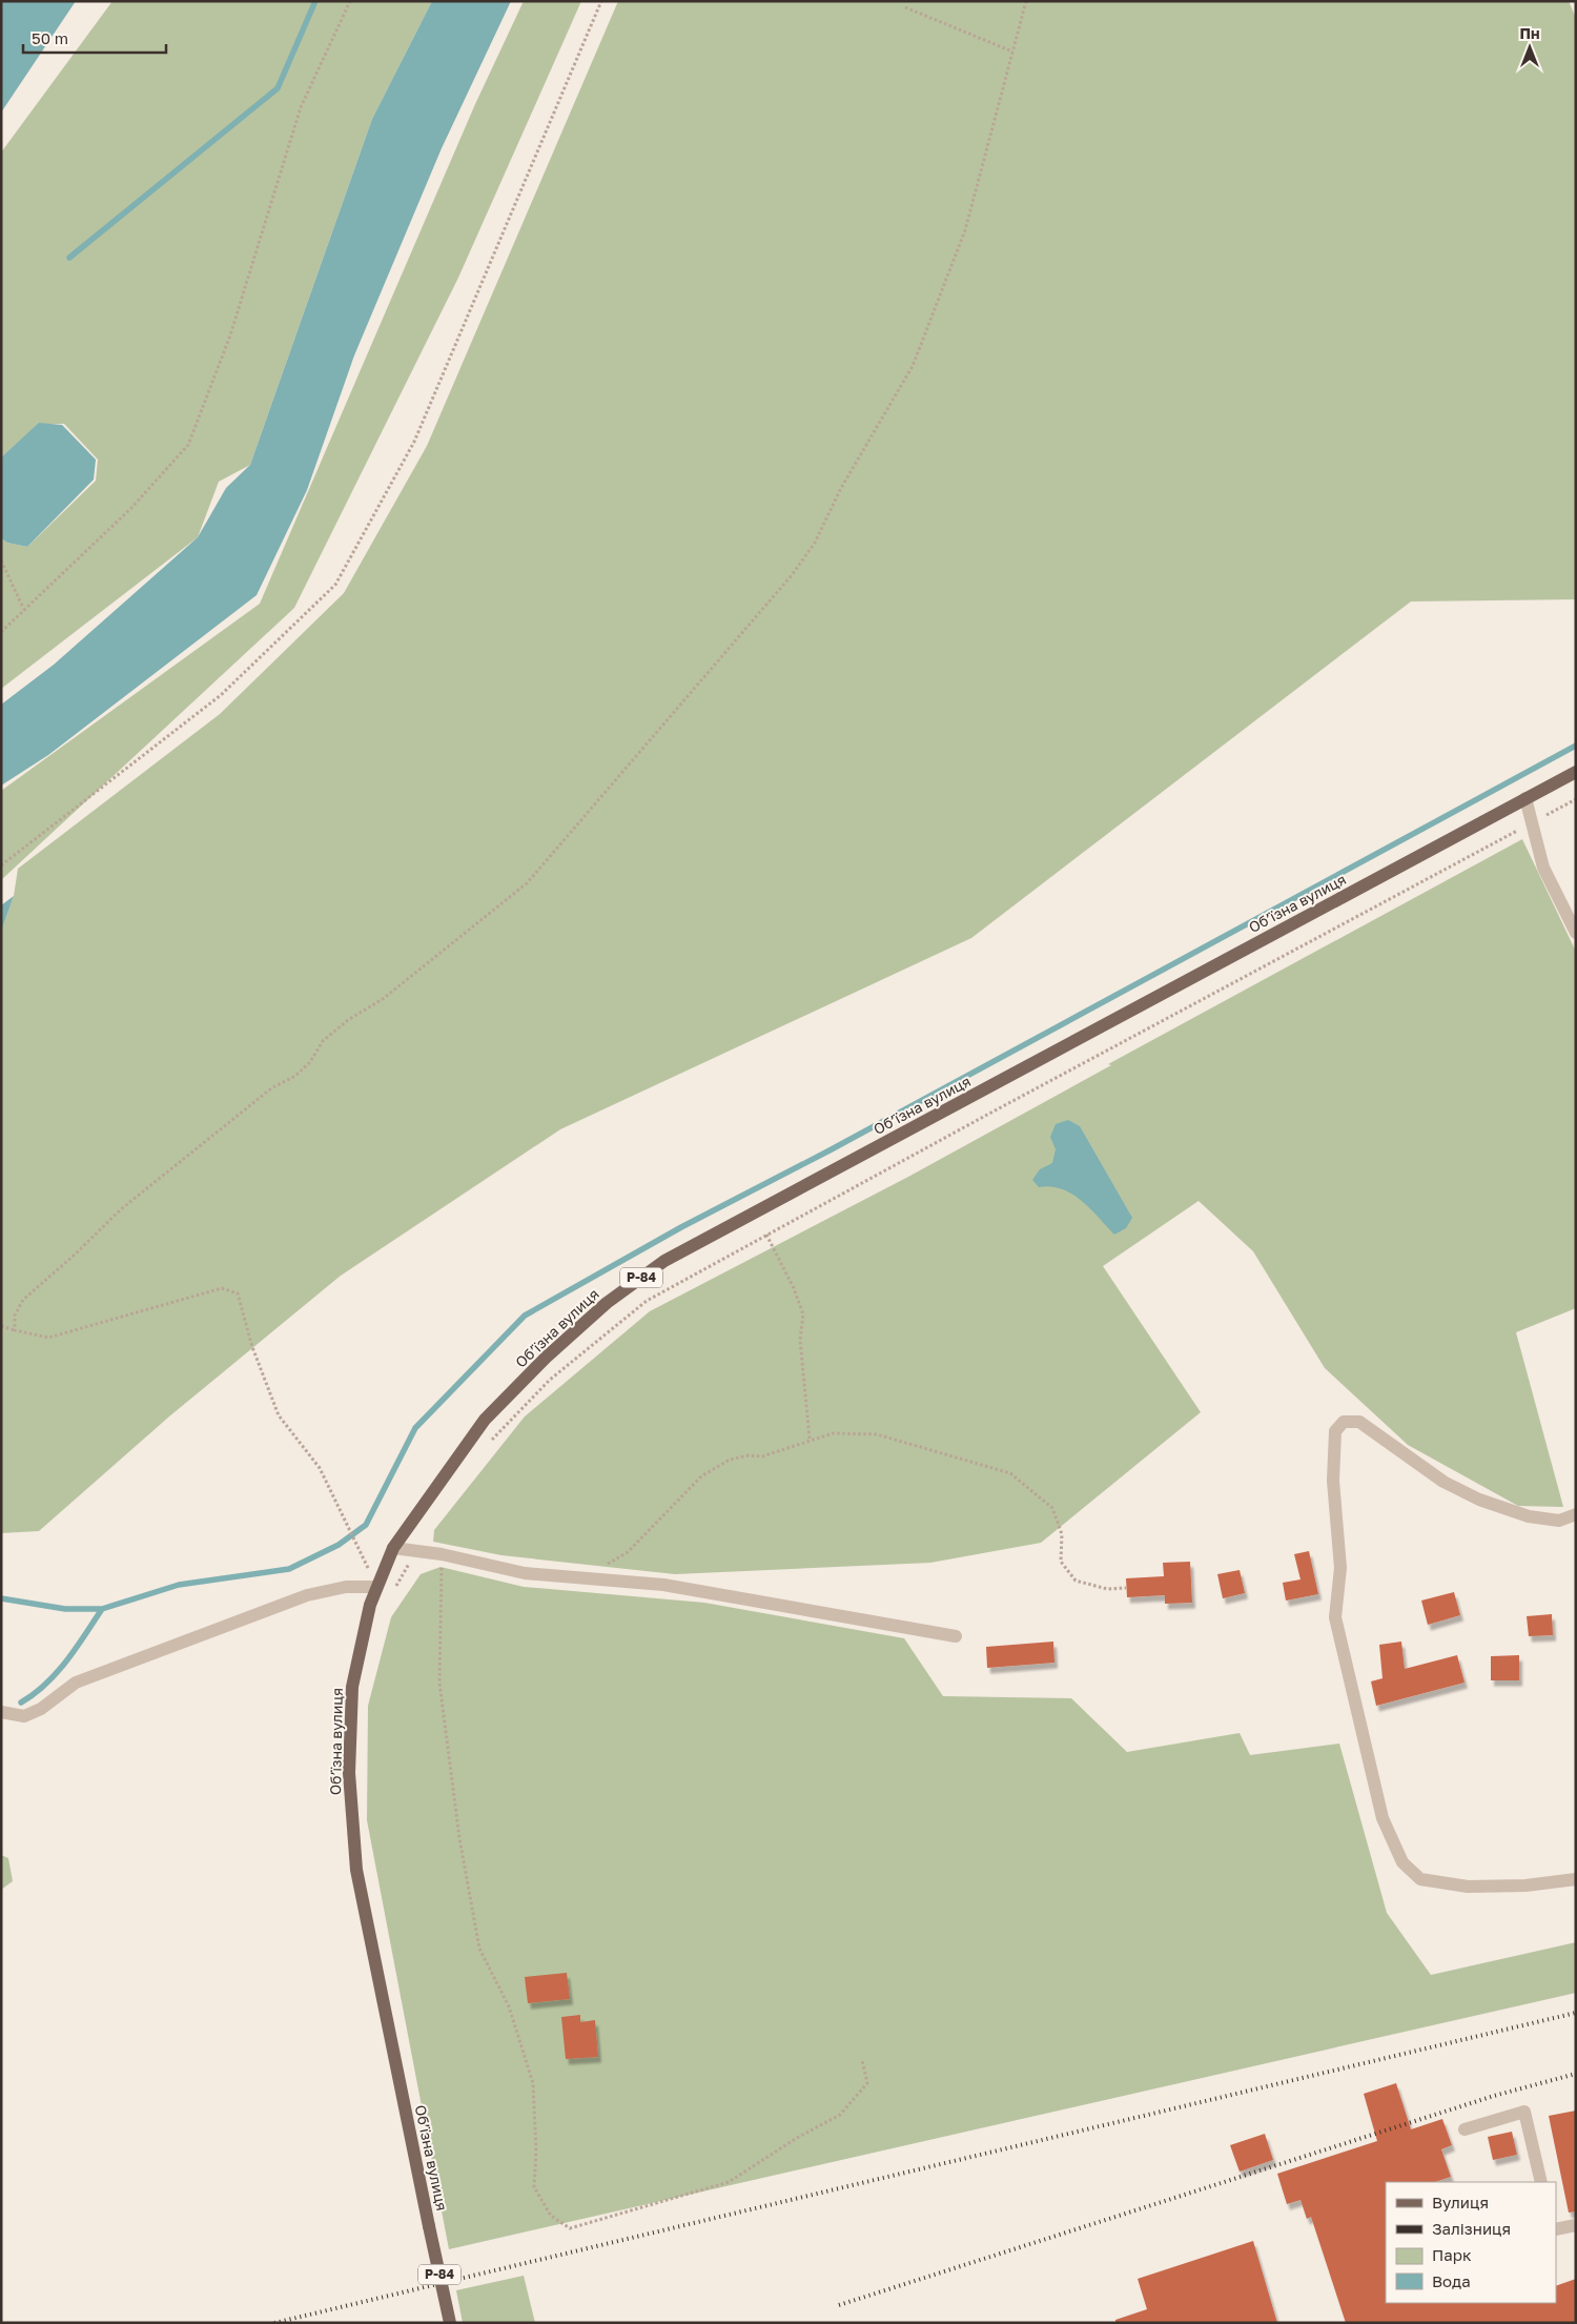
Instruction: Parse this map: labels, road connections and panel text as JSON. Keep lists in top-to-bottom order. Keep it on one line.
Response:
{"streets":{"main road":["Обʼїзна вулиця","Р-84"]},"legend":["Вулиця","Залізниця","Парк","Вода"],"scale_bar":"50 m","north":"top"}
